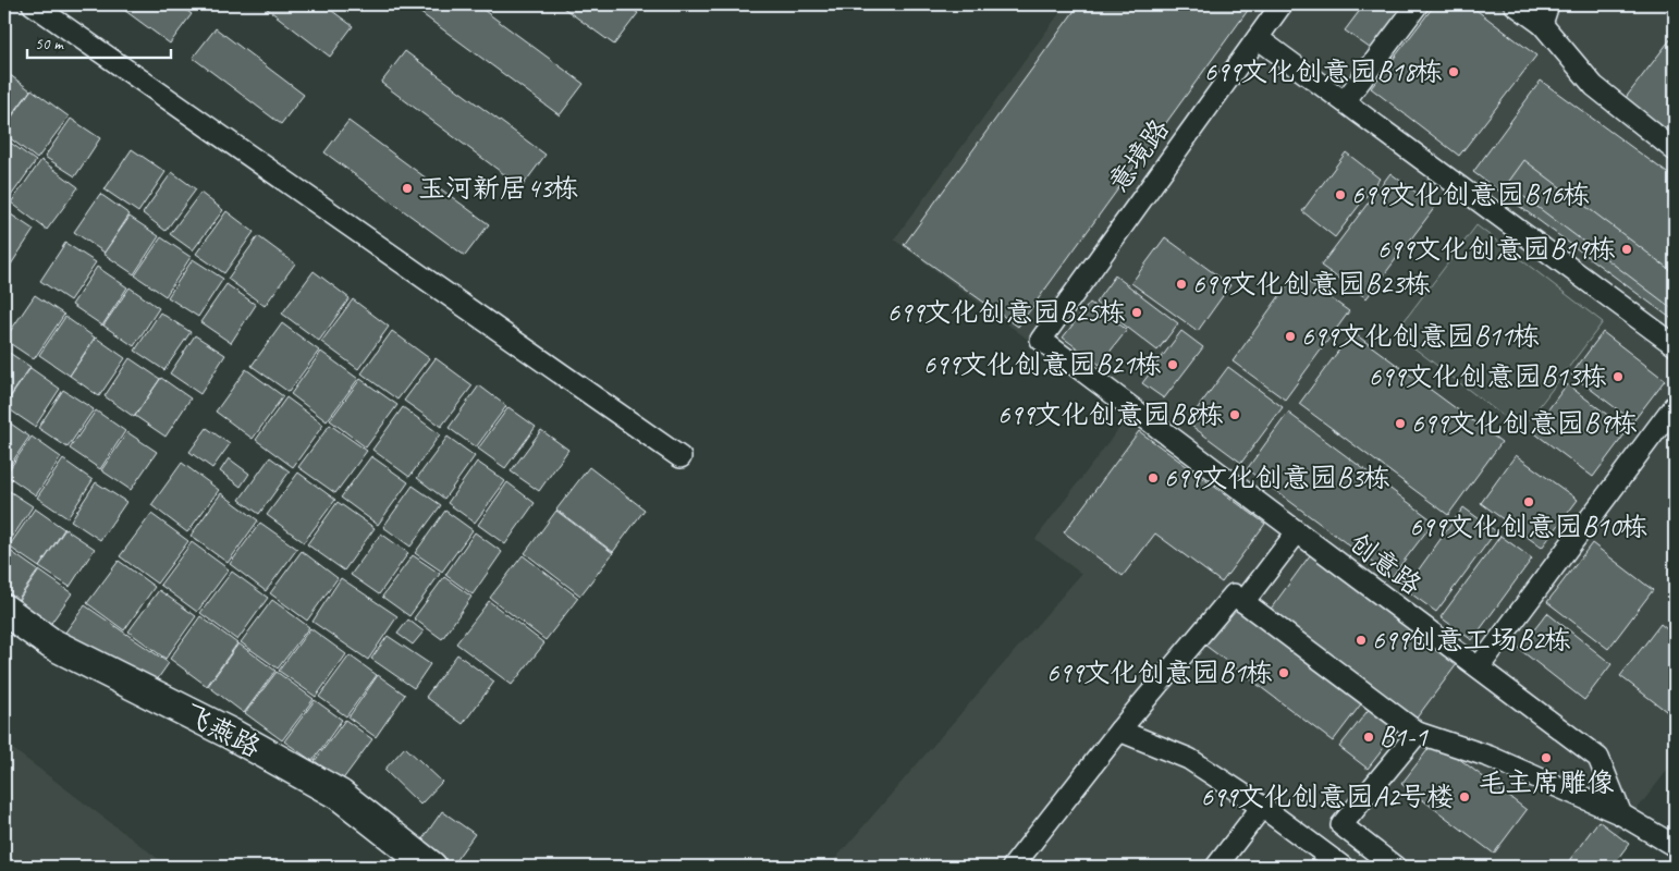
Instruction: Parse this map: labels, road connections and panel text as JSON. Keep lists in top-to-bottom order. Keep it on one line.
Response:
{"streets":{"street":["意境路","创意路","飞燕路"]},"crossings":[["意境路","创意路"]],"places":["699文化创意园B18栋","玉河新居43栋","699文化创意园B16栋","699文化创意园B19栋","699文化创意园B23栋","699文化创意园B25栋","699文化创意园B11栋","699文化创意园B21栋","699文化创意园B13栋","699文化创意园B8栋","699文化创意园B9栋","699文化创意园B3栋","699文化创意园B10栋","699创意工场B2栋","699文化创意园B1栋","B1-1","毛主席雕像","699文化创意园A2号楼"],"scale_bar":"50 m"}
